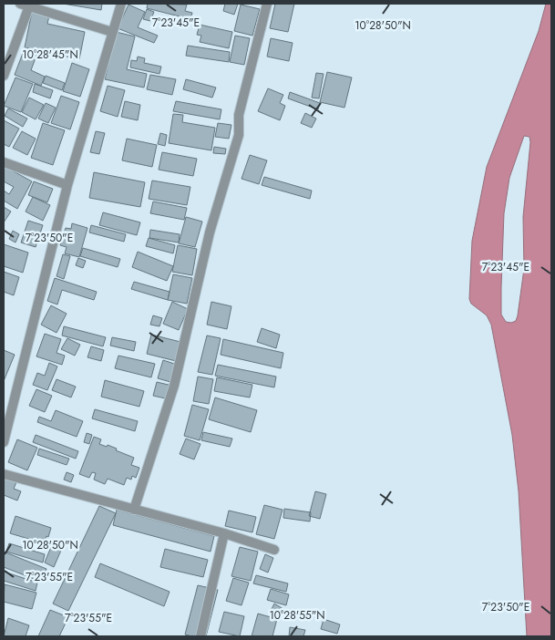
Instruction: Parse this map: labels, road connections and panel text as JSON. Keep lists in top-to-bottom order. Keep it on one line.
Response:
{"coordinates":["7°23'45\"E","10°28'50\"N","10°28'45\"N","7°23'50\"E","7°23'55\"E","10°28'55\"N"]}
